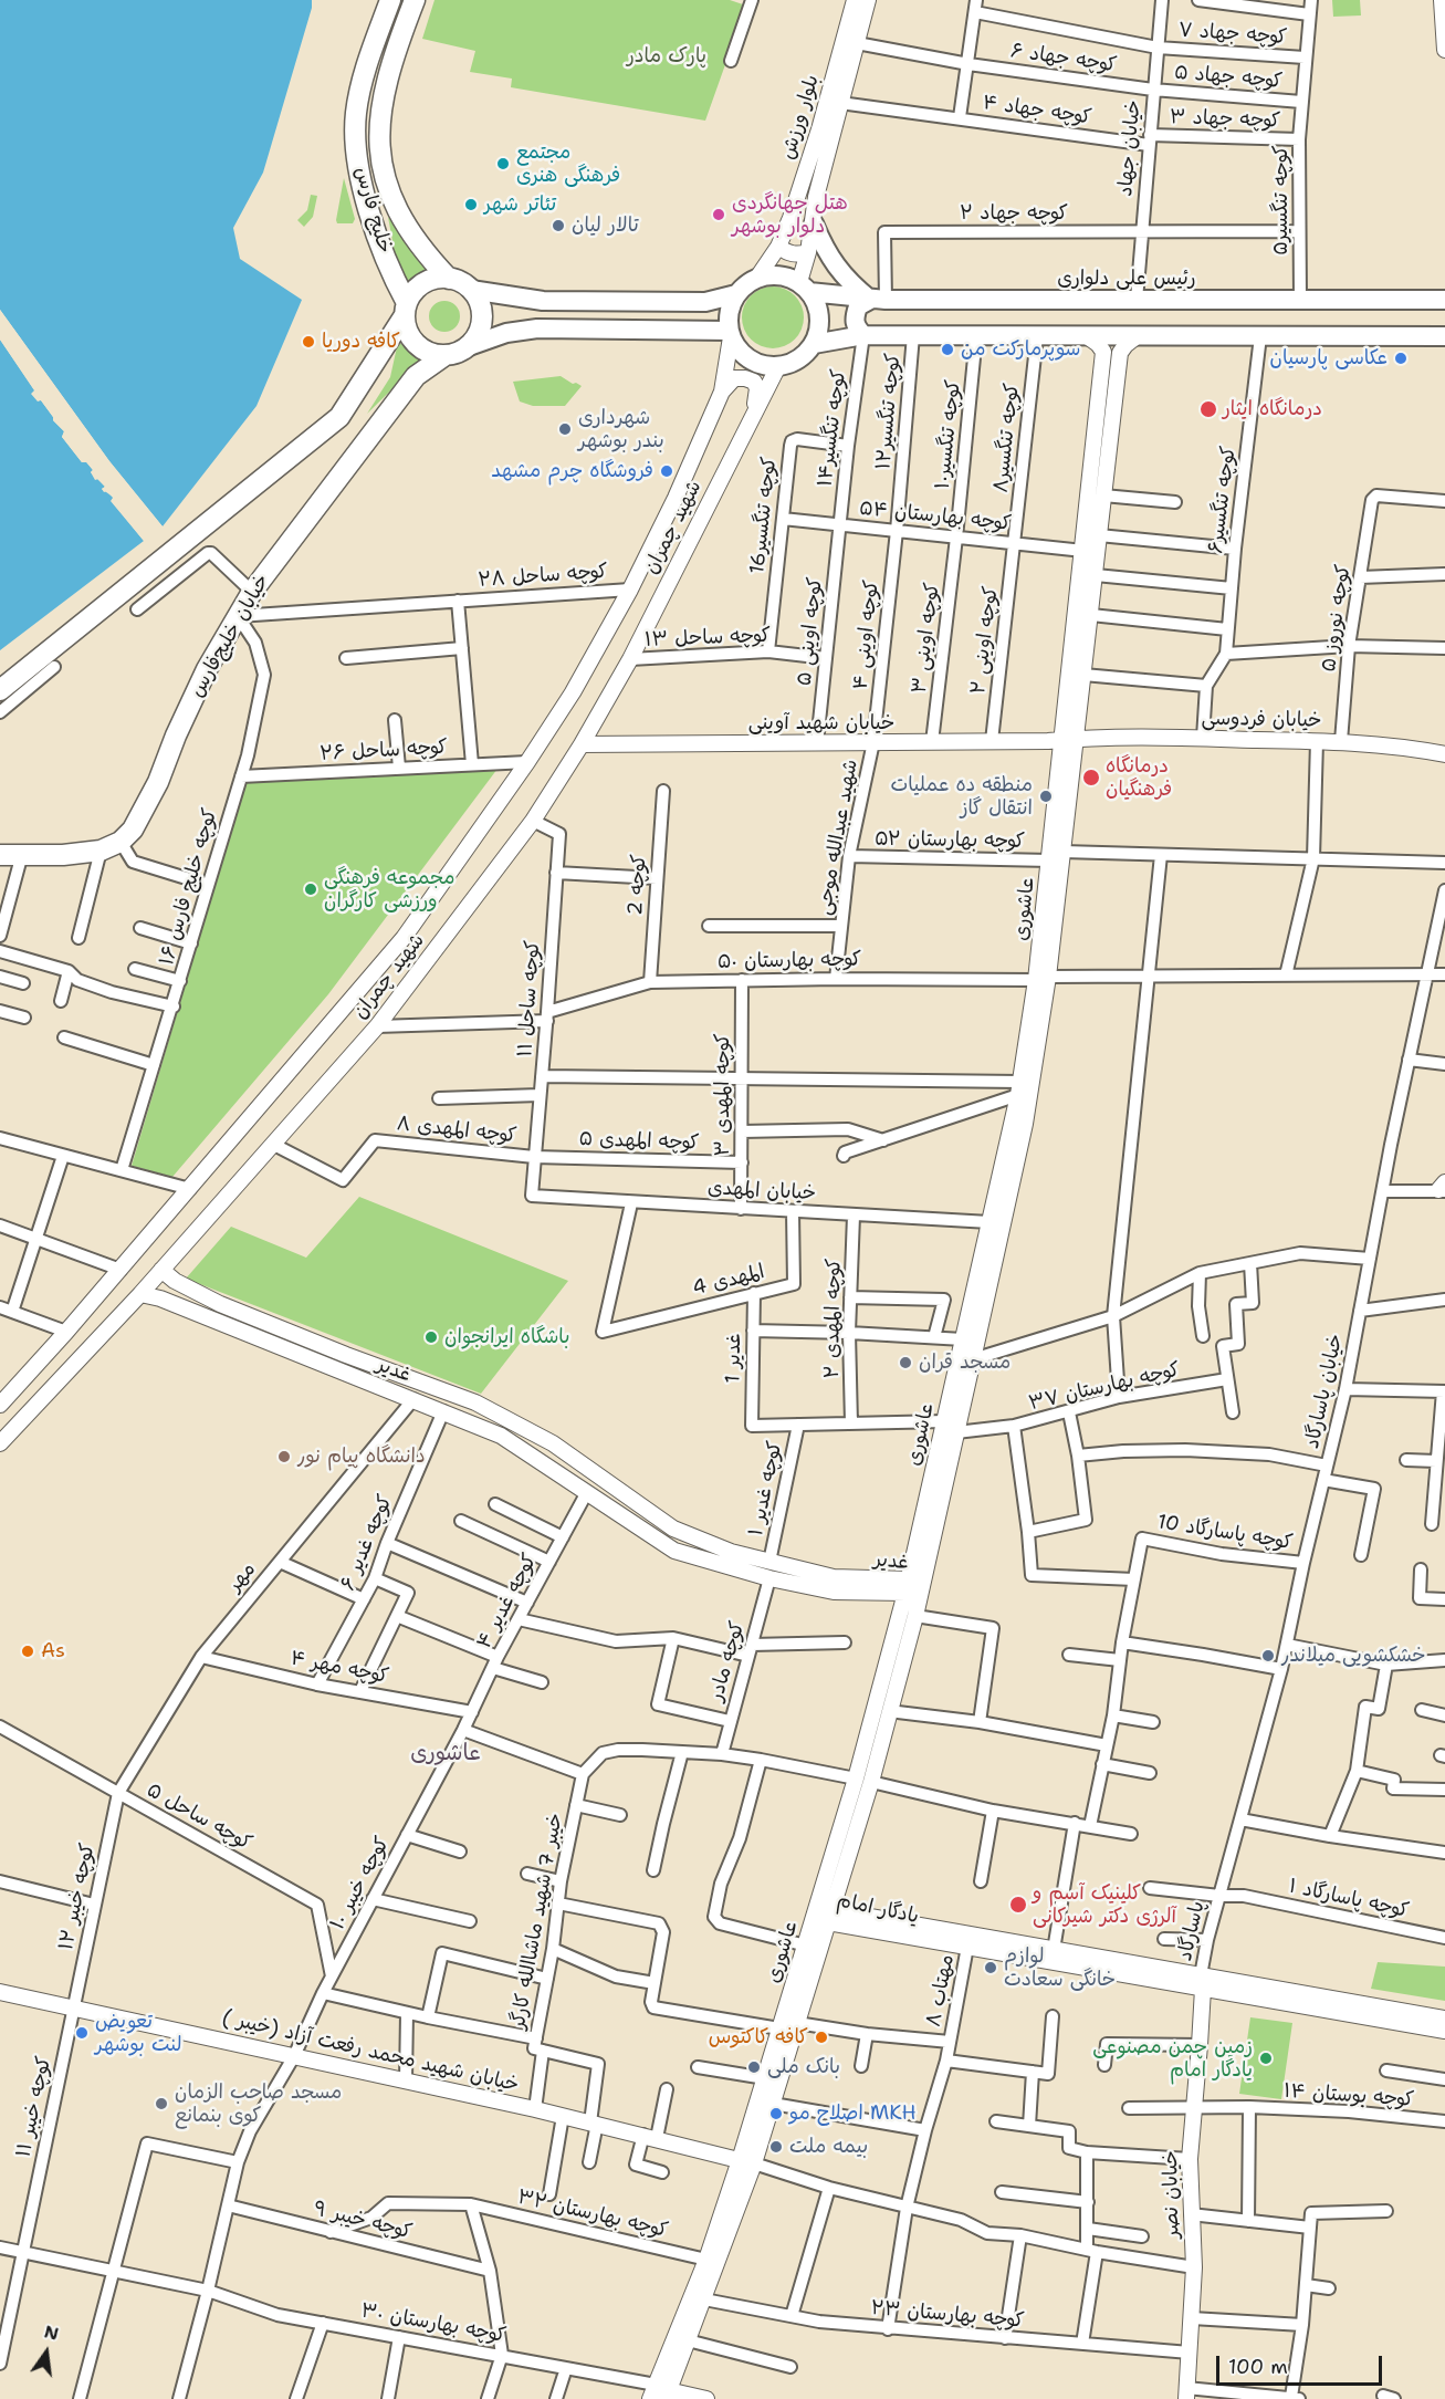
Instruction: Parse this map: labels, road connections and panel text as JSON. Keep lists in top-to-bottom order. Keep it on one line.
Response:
{"streets":{"main road":["خلیج فارس","رئیس علی دلواری","خیابان خلیج‌فارس"],"street":["کوچه جهاد ۷","کوچه جهاد ۶","کوچه جهاد ۵","کوچه جهاد ۴","بلوار ورزش","کوچه جهاد ۳","خیابان جهاد","کوچه تنگسیر۵","کوچه جهاد ۲","کوچه تنگسیر۱۲","کوچه تنگسیر۱۴","کوچه تنگسیر۱۰","کوچه تنگسیر۸","کوچه تنگسیر۶","کوچه تنگسیر16","کوچه بهارستان ۵۴","شهید چمران","کوچه ساحل ۲۸","کوچه نوروز ۵","کوچه اوینی ۵","کوچه اوینی ۴","کوچه ساحل ۱۳","کوچه اوینی ۳","کوچه اوینی ۲","خیابان فردوسی","خیابان شهید آوینی","کوچه ساحل ۲۶","شهید عبدالله موجی","کوچه بهارستان ۵۲","کوچه 2","کوچه خلیج فارس ۱۶","عاشوری","کوچه بهارستان ۵۰","کوچه ساحل ۱۱","کوچه المهدی ۳","کوچه المهدی ۸","کوچه المهدی ۵","خیابان المهدی","المهدی 4","کوچه المهدی ۲","غدیر 1","غدیر","کوچه بهارستان ۳۷","خیابان پاسارگاد","کوچه غدیر ۱","کوچه پاسارگاد 10","کوچه غدیر ۶","مهر","کوچه غدیر ۴","کوچه مادر","کوچه مهر ۴","کوچه ساحل ۵","کوچه خیبر ۱۰","کوچه خیبر ۱۲","کوچه پاسارگاد ۱","یادگار امام","خیبر 7 شهید ماشاالله کارگر","پاسارگاد","مهتاب ۸","( خیبر) خیابان شهید محمد رفعت آزاد","کوچه بوستان ۱۴","کوچه خیبر ۱۱","خیابان نصر","کوچه بهارستان ۳۲","کوچه خیبر ۹","کوچه بهارستان ۲۳","کوچه بهارستان ۳۰"]},"crossings":[["کوچه جهاد ۷","خیابان جهاد"],["کوچه جهاد ۷","کوچه تنگسیر۵"],["کوچه جهاد ۶","کوچه جهاد ۵"],["کوچه جهاد ۶","بلوار ورزش"],["کوچه جهاد ۶","خیابان جهاد"],["کوچه جهاد ۵","خیابان جهاد"],["کوچه جهاد ۵","کوچه تنگسیر۵"],["کوچه جهاد ۴","بلوار ورزش"],["کوچه جهاد ۴","کوچه جهاد ۳"],["کوچه جهاد ۴","خیابان جهاد"],["بلوار ورزش","رئیس علی دلواری"],["بلوار ورزش","شهید چمران"],["کوچه جهاد ۳","خیابان جهاد"],["کوچه جهاد ۳","کوچه تنگسیر۵"],["خیابان جهاد","کوچه جهاد ۲"],["خیابان جهاد","رئیس علی دلواری"],["کوچه تنگسیر۵","کوچه جهاد ۲"],["کوچه تنگسیر۵","رئیس علی دلواری"],["خلیج فارس","خیابان خلیج‌فارس"],["کوچه جهاد ۲","رئیس علی دلواری"],["رئیس علی دلواری","شهید چمران"],["کوچه تنگسیر۱۲","کوچه بهارستان ۵۴"],["کوچه تنگسیر۱۲","کوچه اوینی ۴"],["کوچه تنگسیر۱۴","کوچه تنگسیر16"],["کوچه تنگسیر۱۴","کوچه بهارستان ۵۴"],["کوچه تنگسیر۱۴","کوچه اوینی ۵"],["کوچه تنگسیر۱۰","کوچه بهارستان ۵۴"],["کوچه تنگسیر۱۰","کوچه اوینی ۳"],["کوچه تنگسیر۸","کوچه بهارستان ۵۴"],["کوچه تنگسیر۸","کوچه اوینی ۲"],["کوچه تنگسیر16","کوچه بهارستان ۵۴"],["کوچه تنگسیر16","کوچه ساحل ۱۳"],["کوچه بهارستان ۵۴","کوچه اوینی ۵"],["کوچه بهارستان ۵۴","کوچه اوینی ۴"],["کوچه بهارستان ۵۴","کوچه اوینی ۳"],["کوچه بهارستان ۵۴","کوچه اوینی ۲"],["کوچه بهارستان ۵۴","عاشوری"],["شهید چمران","کوچه ساحل ۲۸"],["شهید چمران","کوچه ساحل ۱۳"],["شهید چمران","خیابان شهید آوینی"],["شهید چمران","کوچه ساحل ۲۶"],["شهید چمران","کوچه بهارستان ۵۰"],["شهید چمران","کوچه ساحل ۱۱"],["شهید چمران","کوچه المهدی ۸"],["شهید چمران","غدیر"],["کوچه ساحل ۲۸","خیابان خلیج‌فارس"],["کوچه ساحل ۲۸","کوچه خلیج فارس ۱۶"],["کوچه نوروز ۵","خیابان فردوسی"],["کوچه اوینی ۵","کوچه ساحل ۱۳"],["کوچه اوینی ۵","خیابان شهید آوینی"],["کوچه اوینی ۴","خیابان شهید آوینی"],["کوچه اوینی ۴","شهید عبدالله موجی"],["خیابان خلیج‌فارس","کوچه خلیج فارس ۱۶"],["کوچه اوینی ۳","خیابان شهید آوینی"],["کوچه اوینی ۲","خیابان شهید آوینی"],["خیابان فردوسی","خیابان شهید آوینی"],["خیابان فردوسی","عاشوری"],["خیابان شهید آوینی","شهید عبدالله موجی"],["خیابان شهید آوینی","عاشوری"],["کوچه ساحل ۲۶","کوچه خلیج فارس ۱۶"],["شهید عبدالله موجی","کوچه بهارستان ۵۲"],["شهید عبدالله موجی","کوچه بهارستان ۵۰"],["کوچه بهارستان ۵۲","عاشوری"],["کوچه 2","کوچه بهارستان ۵۰"],["عاشوری","کوچه بهارستان ۵۰"],["عاشوری","خیابان المهدی"],["عاشوری","غدیر"],["عاشوری","کوچه بهارستان ۳۷"],["عاشوری","یادگار امام"],["عاشوری","( خیبر) خیابان شهید محمد رفعت آزاد"],["عاشوری","کوچه بهارستان ۳۲"],["عاشوری","کوچه بهارستان ۲۳"],["عاشوری","کوچه بهارستان ۳۰"],["کوچه بهارستان ۵۰","کوچه ساحل ۱۱"],["کوچه بهارستان ۵۰","کوچه المهدی ۳"],["کوچه بهارستان ۵۰","خیابان پاسارگاد"],["کوچه ساحل ۱۱","کوچه المهدی ۸"],["کوچه ساحل ۱۱","کوچه المهدی ۵"],["کوچه ساحل ۱۱","خیابان المهدی"],["کوچه المهدی ۳","کوچه المهدی ۵"],["کوچه المهدی ۳","خیابان المهدی"],["کوچه المهدی ۸","کوچه المهدی ۵"],["خیابان المهدی","المهدی 4"],["خیابان المهدی","کوچه المهدی ۲"],["المهدی 4","غدیر 1"],["غدیر 1","کوچه غدیر ۱"],["غدیر","کوچه غدیر ۱"],["غدیر","کوچه غدیر ۶"],["غدیر","مهر"],["غدیر","کوچه غدیر ۴"],["غدیر","کوچه مادر"],["خیابان پاسارگاد","کوچه پاسارگاد 10"],["خیابان پاسارگاد","کوچه پاسارگاد ۱"],["خیابان پاسارگاد","پاسارگاد"],["کوچه غدیر ۶","کوچه مهر ۴"],["مهر","کوچه مهر ۴"],["مهر","کوچه ساحل ۵"],["مهر","کوچه خیبر ۱۲"],["کوچه غدیر ۴","کوچه مهر ۴"],["کوچه غدیر ۴","کوچه خیبر ۱۰"],["کوچه ساحل ۵","کوچه خیبر ۱۰"],["کوچه ساحل ۵","کوچه خیبر ۱۲"],["کوچه خیبر ۱۰","( خیبر) خیابان شهید محمد رفعت آزاد"],["کوچه خیبر ۱۲","( خیبر) خیابان شهید محمد رفعت آزاد"],["کوچه خیبر ۱۲","کوچه خیبر ۱۱"],["کوچه پاسارگاد ۱","پاسارگاد"],["یادگار امام","پاسارگاد"],["یادگار امام","مهتاب ۸"],["یادگار امام","خیابان نصر"],["خیبر 7 شهید ماشاالله کارگر","( خیبر) خیابان شهید محمد رفعت آزاد"],["پاسارگاد","خیابان نصر"],["مهتاب ۸","کوچه بهارستان ۲۳"],["( خیبر) خیابان شهید محمد رفعت آزاد","کوچه خیبر ۱۱"],["کوچه بوستان ۱۴","خیابان نصر"],["کوچه خیبر ۱۱","کوچه بهارستان ۳۰"],["خیابان نصر","کوچه بهارستان ۲۳"],["کوچه بهارستان ۳۲","کوچه خیبر ۹"]],"districts":["عاشوری"],"parks":["پارک مادر"],"places":["مجتمع فرهنگی هنری","تئاتر شهر","هتل جهانگردی دلوار بوشهر","تالار لیان","کافه دوریا","سوپرمارکت من","عکاسی پارسیان","درمانگاه ایثار","شهرداری بندر بوشهر","فروشگاه چرم مشهد","درمانگاه فرهنگیان","منطقه ده عملیات انتقال گاز","مجموعه فرهنگی ورزشی کارگران","باشگاه ایرانجوان","مسجد قران","دانشگاه پیام نور","As","خشکشویی میلاندر","کلینیک آسم و آلرژی دکتر شیرکانی","لوازم خانگی سعادت","تعویض لنت بوشهر","کافه کاکتوس","زمین چمن مصنوعی یادگار امام","بانک ملی","مسجد صاحب الزمان کوی بنمانع","اصلاح مو MKH","بیمه ملت"],"scale_bar":"100 m","north":"top"}
